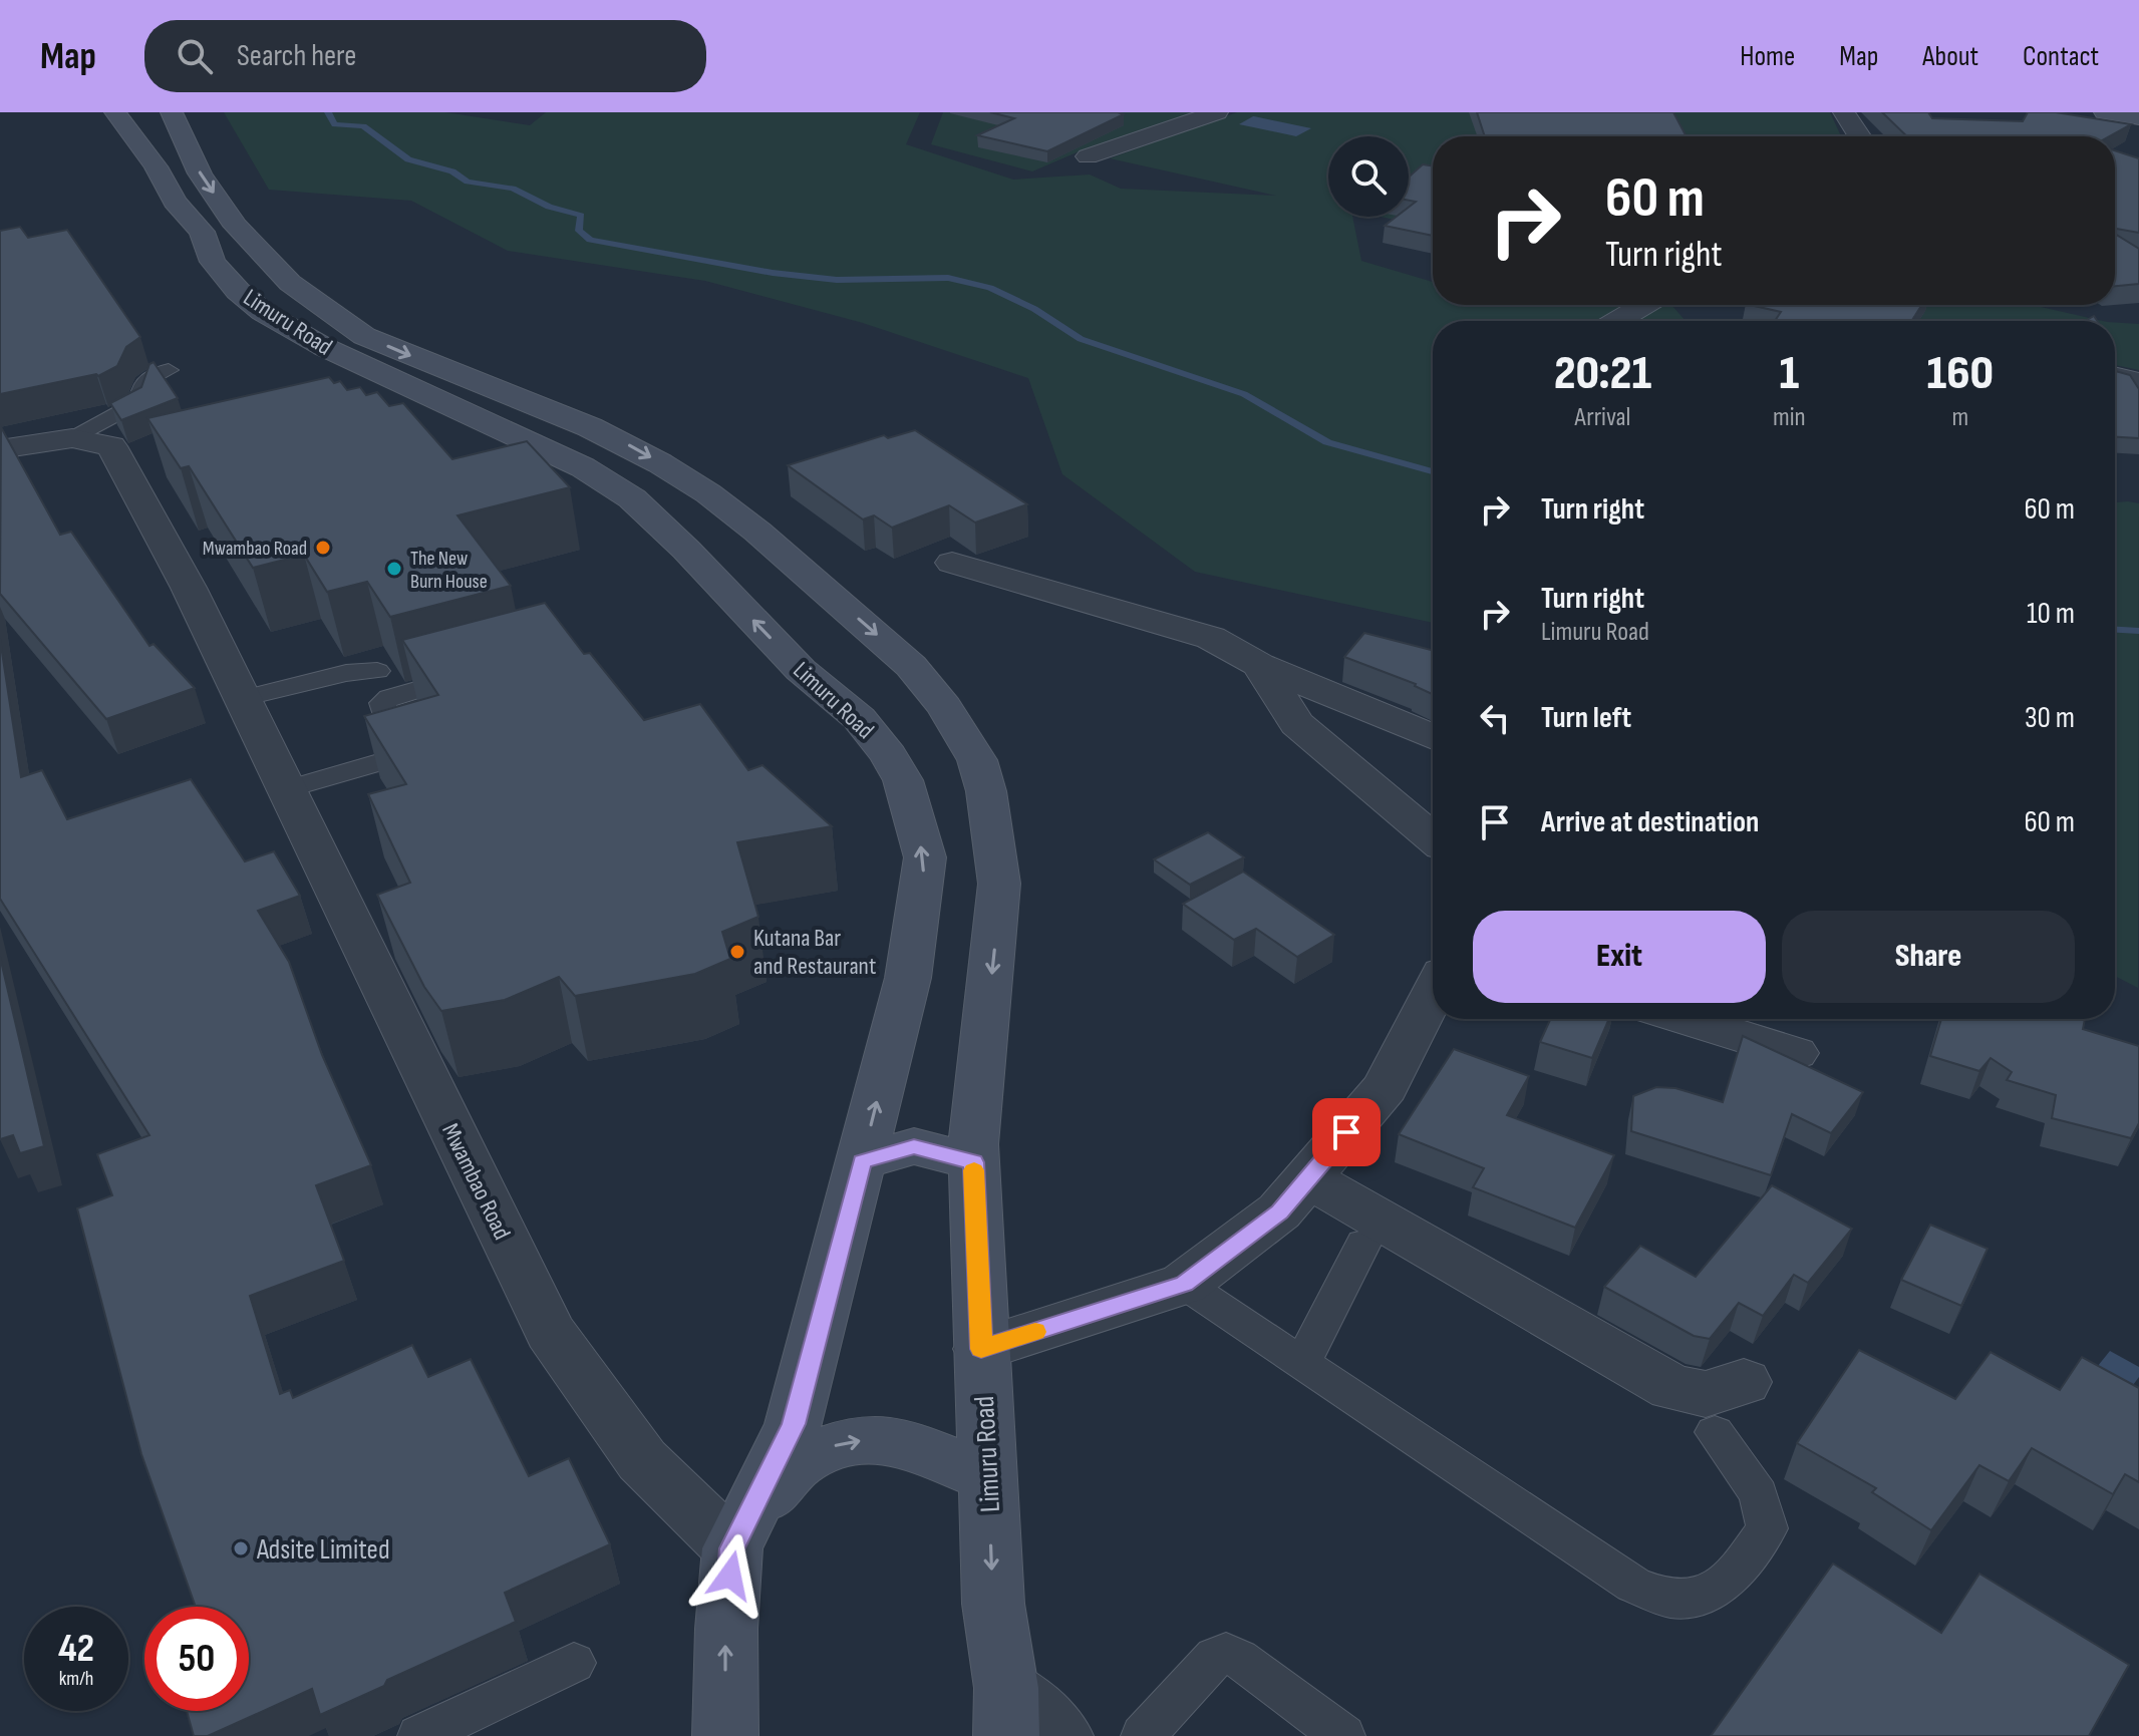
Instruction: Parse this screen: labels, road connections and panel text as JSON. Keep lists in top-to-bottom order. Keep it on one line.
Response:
{"streets":{"main road":["Limuru Road"],"street":["Mwambao Road"]},"crossings":[["Limuru Road","Mwambao Road"]],"places":["Mwambao Road","The New Burn House","Kutana Bar and Restaurant","Adsite Limited"],"page":{"header":"Map","search":"Search here","nav":["Home","Map","About","Contact"],"turn":["60 m","Turn right"],"eta":["20:21","Arrival","1","min","160","m"],"list":[{"name":"Turn right","value":"60 m"},{"name":"Turn right","note":"Limuru Road","value":"10 m"},{"name":"Turn left","value":"30 m"},{"name":"Arrive at destination","value":"60 m"}],"buttons":["Exit","Share"],"speed":"42 km/h","limit":"50"}}
